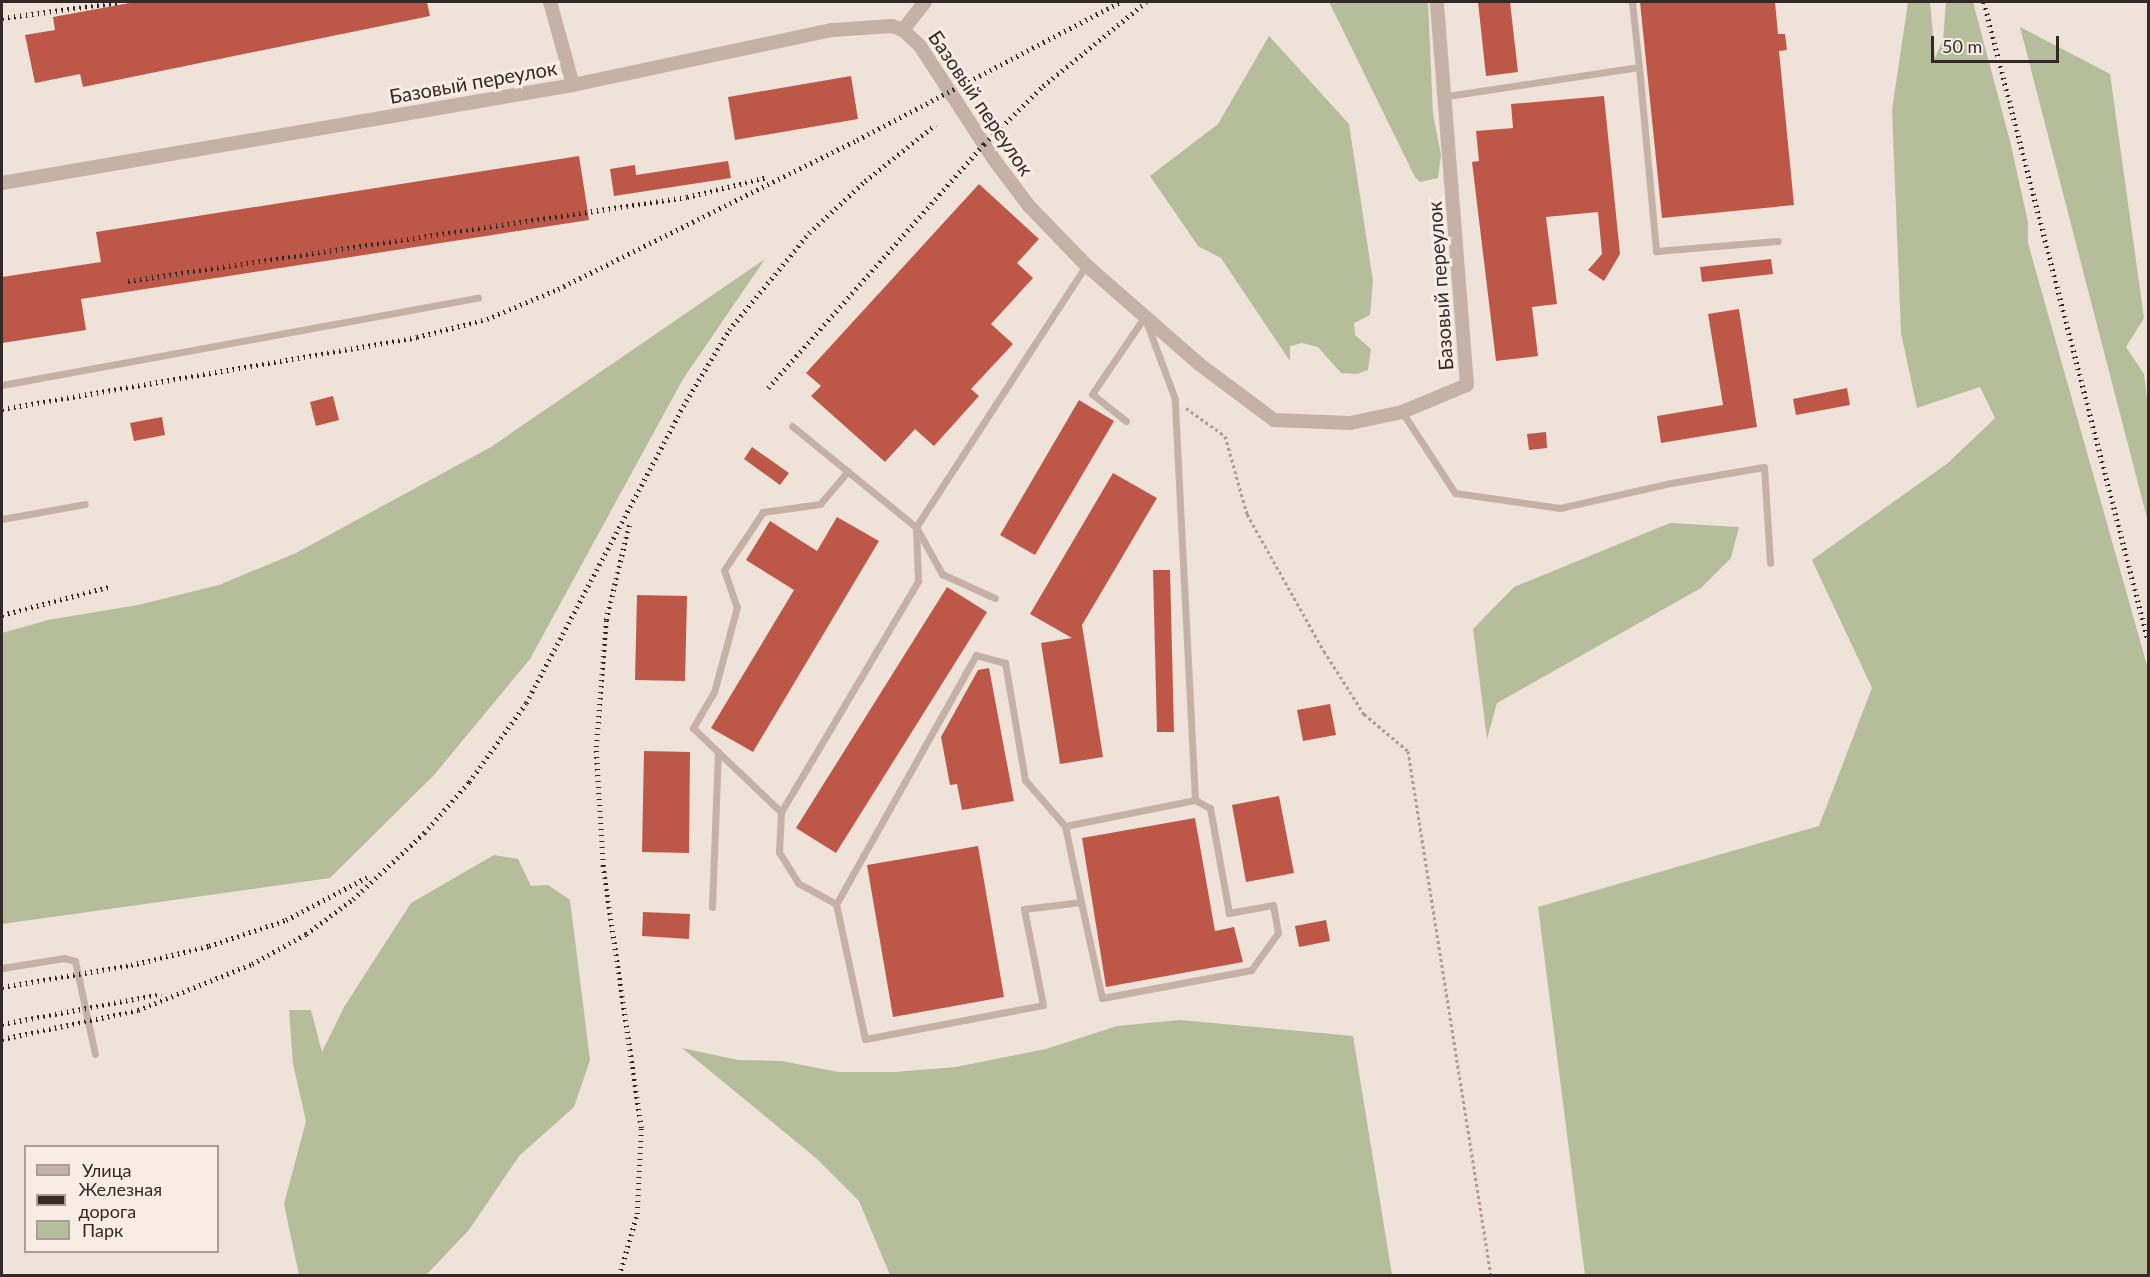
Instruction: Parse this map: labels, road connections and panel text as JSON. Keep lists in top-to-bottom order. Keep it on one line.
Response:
{"streets":{"street":["Базовый переулок"]},"legend":["Улица","Железная дорога","Парк"],"scale_bar":"50 m"}
